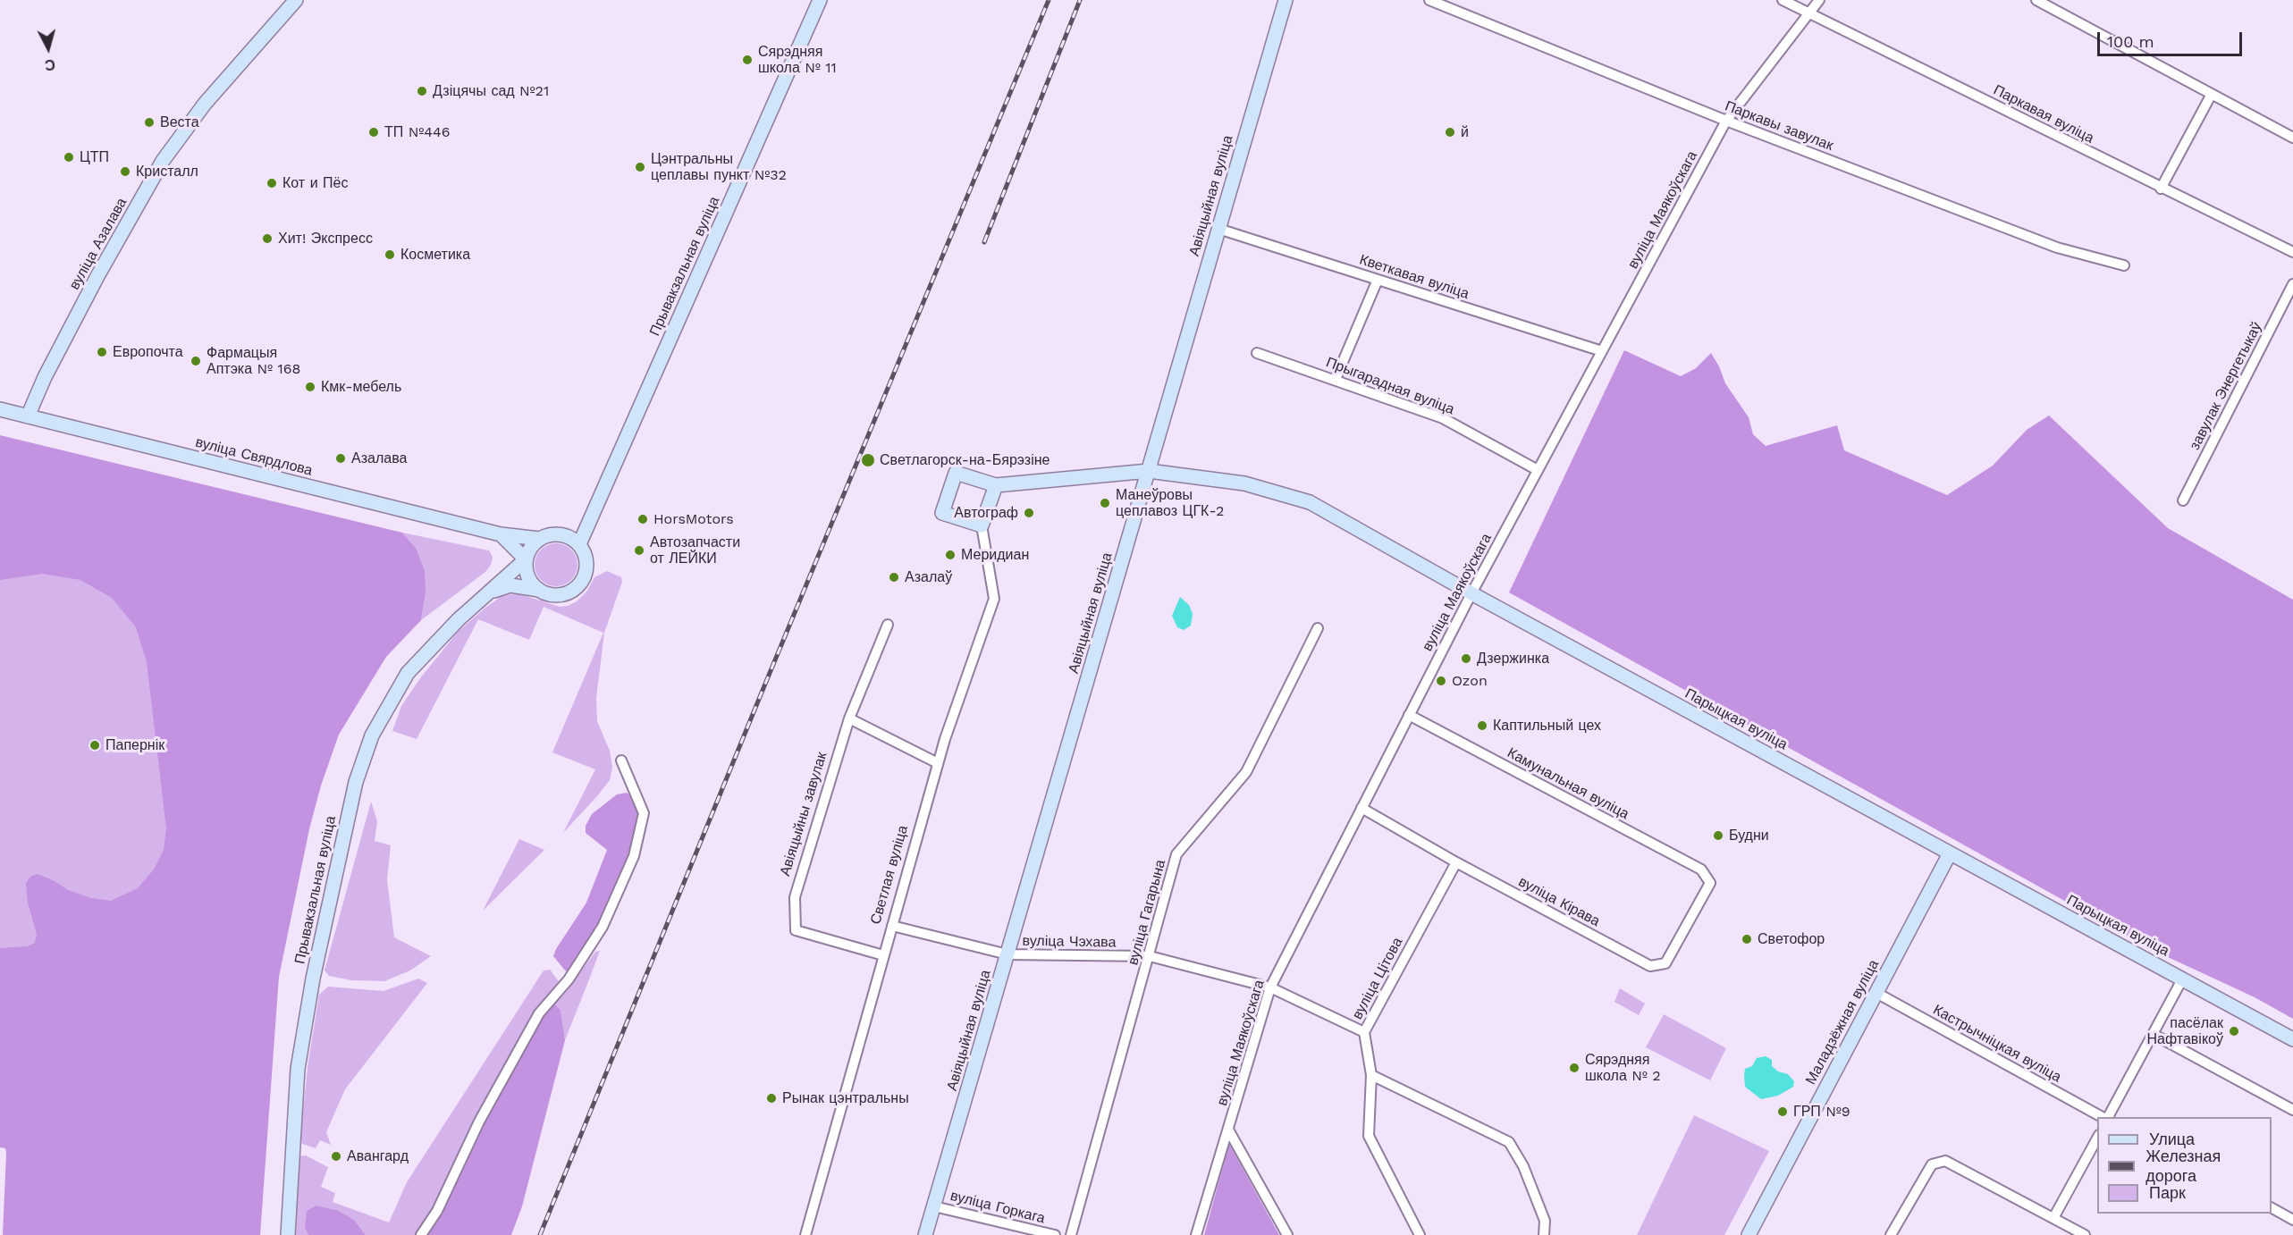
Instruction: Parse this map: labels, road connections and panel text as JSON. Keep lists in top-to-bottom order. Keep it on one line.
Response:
{"streets":{"street":["Паркавая вуліца","Паркавы завулак","Авіяцыйная вуліца","вуліца Маякоўскага","вуліца Азалава","Прывакзальная вуліца","Кветкавая вуліца","Прыгарадная вуліца","завулак Энергетыкаў","вуліца Свярдлова","Парыцкая вуліца","Камунальная вуліца","Авіяцыйны завулак","Светлая вуліца","вуліца Кірава","вуліца Гагарына","вуліца Чэхава","вуліца Цітова","Маладзёжная вуліца","Кастрычніцкая вуліца","вуліца Горкага"]},"crossings":[["Паркавая вуліца","вуліца Маякоўскага"],["Паркавы завулак","вуліца Маякоўскага"],["Авіяцыйная вуліца","Кветкавая вуліца"],["Авіяцыйная вуліца","Парыцкая вуліца"],["Авіяцыйная вуліца","вуліца Чэхава"],["Авіяцыйная вуліца","вуліца Горкага"],["вуліца Маякоўскага","Кветкавая вуліца"],["вуліца Маякоўскага","Прыгарадная вуліца"],["вуліца Маякоўскага","Парыцкая вуліца"],["вуліца Маякоўскага","Камунальная вуліца"],["вуліца Маякоўскага","вуліца Кірава"],["вуліца Маякоўскага","вуліца Чэхава"],["вуліца Азалава","вуліца Свярдлова"],["Прывакзальная вуліца","вуліца Свярдлова"],["Парыцкая вуліца","Маладзёжная вуліца"],["Камунальная вуліца","вуліца Кірава"],["Авіяцыйны завулак","Светлая вуліца"],["Светлая вуліца","вуліца Чэхава"],["вуліца Кірава","вуліца Цітова"],["вуліца Гагарына","вуліца Чэхава"],["вуліца Чэхава","вуліца Цітова"],["Маладзёжная вуліца","Кастрычніцкая вуліца"]],"places":["Сярэдняя школа № 11","Дзіцячы сад №21","Веста","ТП №446","й","ЦТП","Цэнтральны цеплавы пункт №32","Кристалл","Кот и Пёс","Хит! Экспресс","Косметика","Европочта","Фармацыя Аптэка № 168","Кмк-мебель","Азалава","Светлагорск-на-Бярэзіне","Манеўровы цеплавоз ЦГК-2","Автограф","HorsMotors","Автозапчасти от ЛЕЙКИ","Меридиан","Азалаў","Дзержинка","Ozon","Каптильный цех","Папернік","Будни","Светофор","пасёлак Нафтавікоў","Сярэдняя школа № 2","Рынак цэнтральны","ГРП №9","Авангард"],"legend":["Улица","Железная дорога","Парк"],"scale_bar":"100 m","north":"bottom"}
